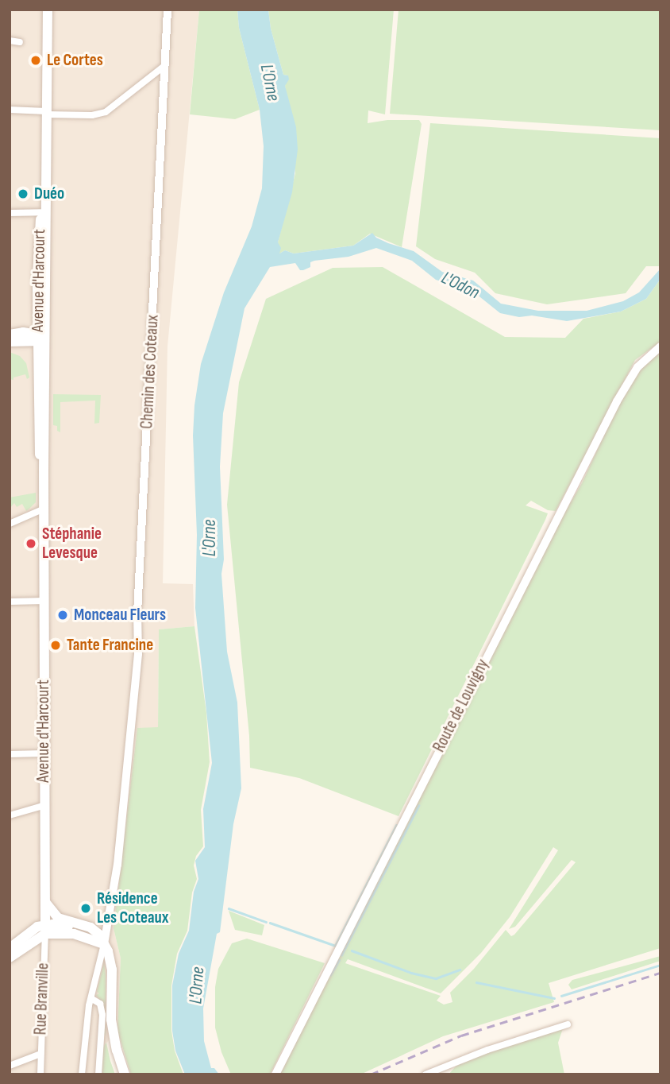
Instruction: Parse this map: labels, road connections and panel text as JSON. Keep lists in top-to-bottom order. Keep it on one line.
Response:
{"streets":{"main road":["Avenue d'Harcourt"],"street":["Chemin des Coteaux","Route de Louvigny","Rue Branville"]},"crossings":[["Avenue d'Harcourt","Rue Branville"]],"water":["L'Orne","L'Odon"],"places":["Le Cortes","Duéo","Stéphanie Levesque","Monceau Fleurs","Tante Francine","Résidence Les Coteaux"]}
